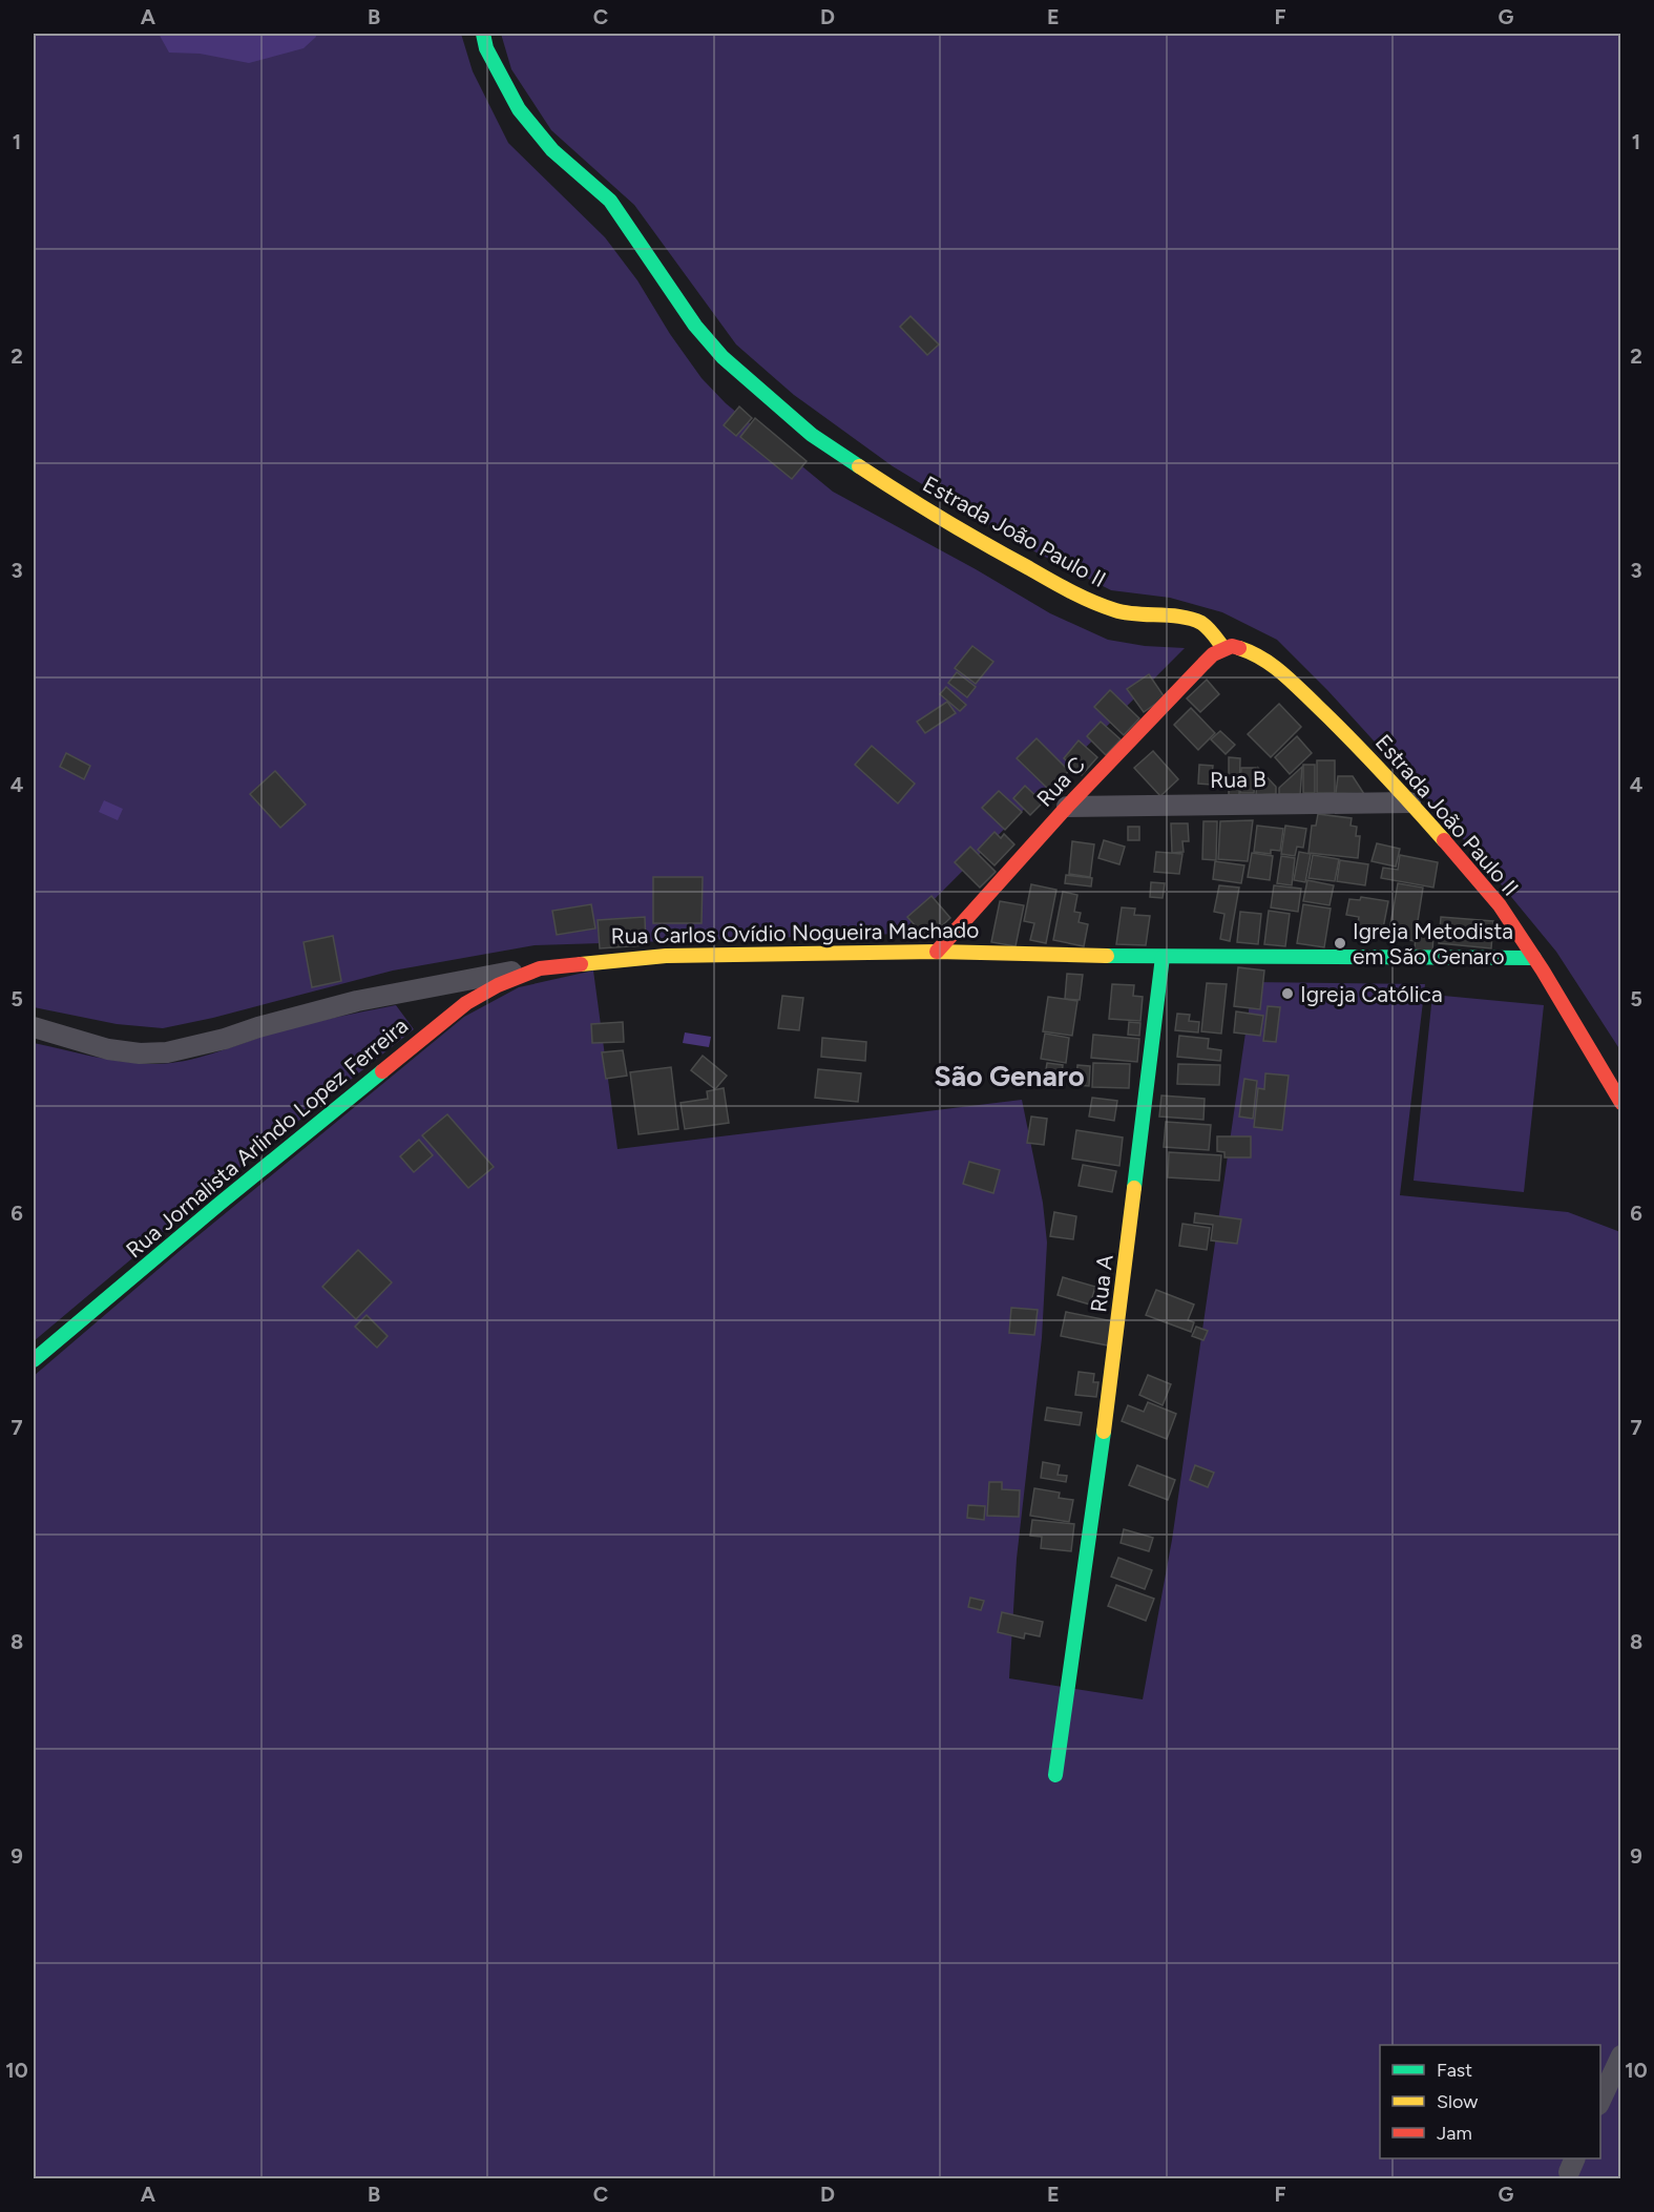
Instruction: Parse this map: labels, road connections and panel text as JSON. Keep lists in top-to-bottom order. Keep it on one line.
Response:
{"streets":{"street":["Estrada João Paulo II","Rua B","Rua C","Rua Carlos Ovídio Nogueira Machado","Rua Jornalista Arlindo Lopez Ferreira","Rua A"]},"crossings":[["Estrada João Paulo II","Rua B"],["Estrada João Paulo II","Rua C"],["Estrada João Paulo II","Rua Carlos Ovídio Nogueira Machado"],["Rua B","Rua C"],["Rua C","Rua Carlos Ovídio Nogueira Machado"],["Rua Carlos Ovídio Nogueira Machado","Rua Jornalista Arlindo Lopez Ferreira"],["Rua Carlos Ovídio Nogueira Machado","Rua A"]],"districts":["São Genaro"],"places":["Igreja Metodista em São Genaro","Igreja Católica"],"legend":["Fast","Slow","Jam"],"grid":{"columns":["A","B","C","D","E","F","G"],"rows":["1","2","3","4","5","6","7","8","9","10"]}}
